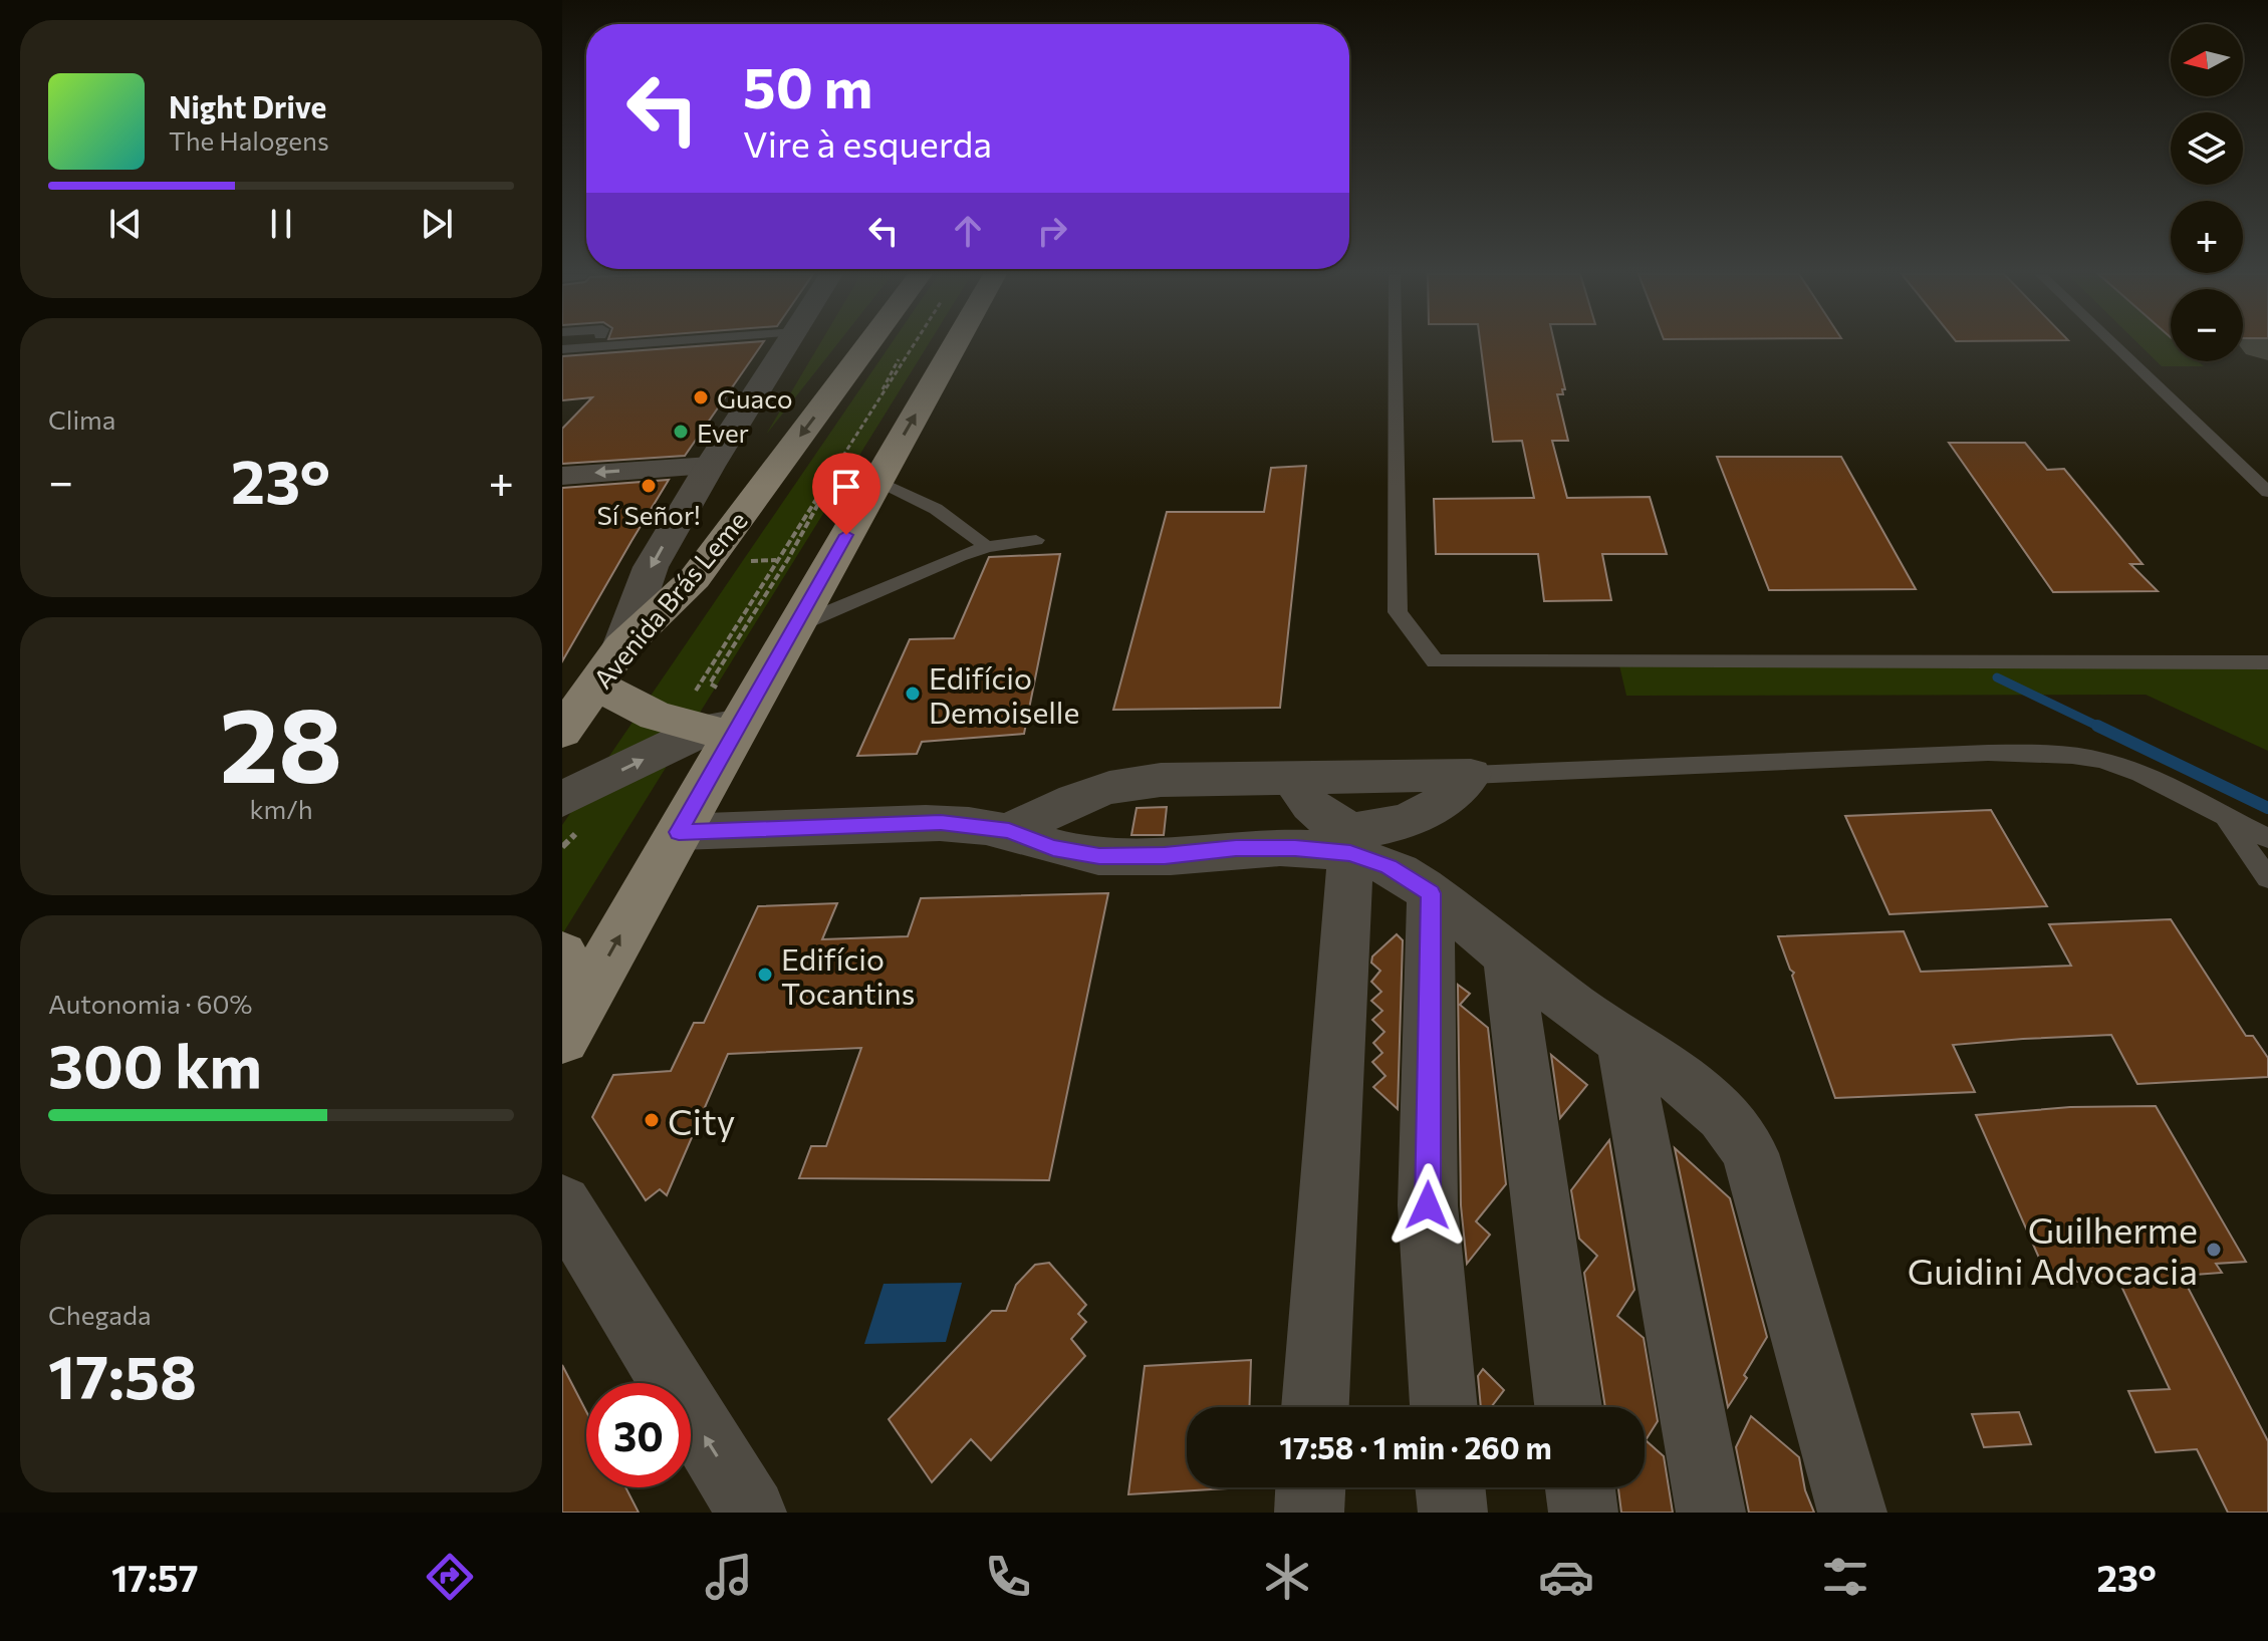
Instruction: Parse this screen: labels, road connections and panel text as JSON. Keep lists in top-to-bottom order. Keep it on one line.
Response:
{"streets":{"main road":["Avenida Brás Leme"]},"places":["Guaco","Ever","Sí Señor!","Edifício Demoiselle","Edifício Tocantins","City","Guilherme Guidini Advocacia"],"north":"left","page":{"map_buttons":["+","−"],"turn":["50 m","Vire à esquerda"],"song":["Night Drive","The Halogens"],"tile":["Clima",["28","km/h"],["Autonomia · 60%","300 km"],["Chegada","17:58"]],"heat":["−","23°","+"],"limit":"30","trip":"17:58 · 1 min · 260 m","tabs":["17:57","23°"]}}
